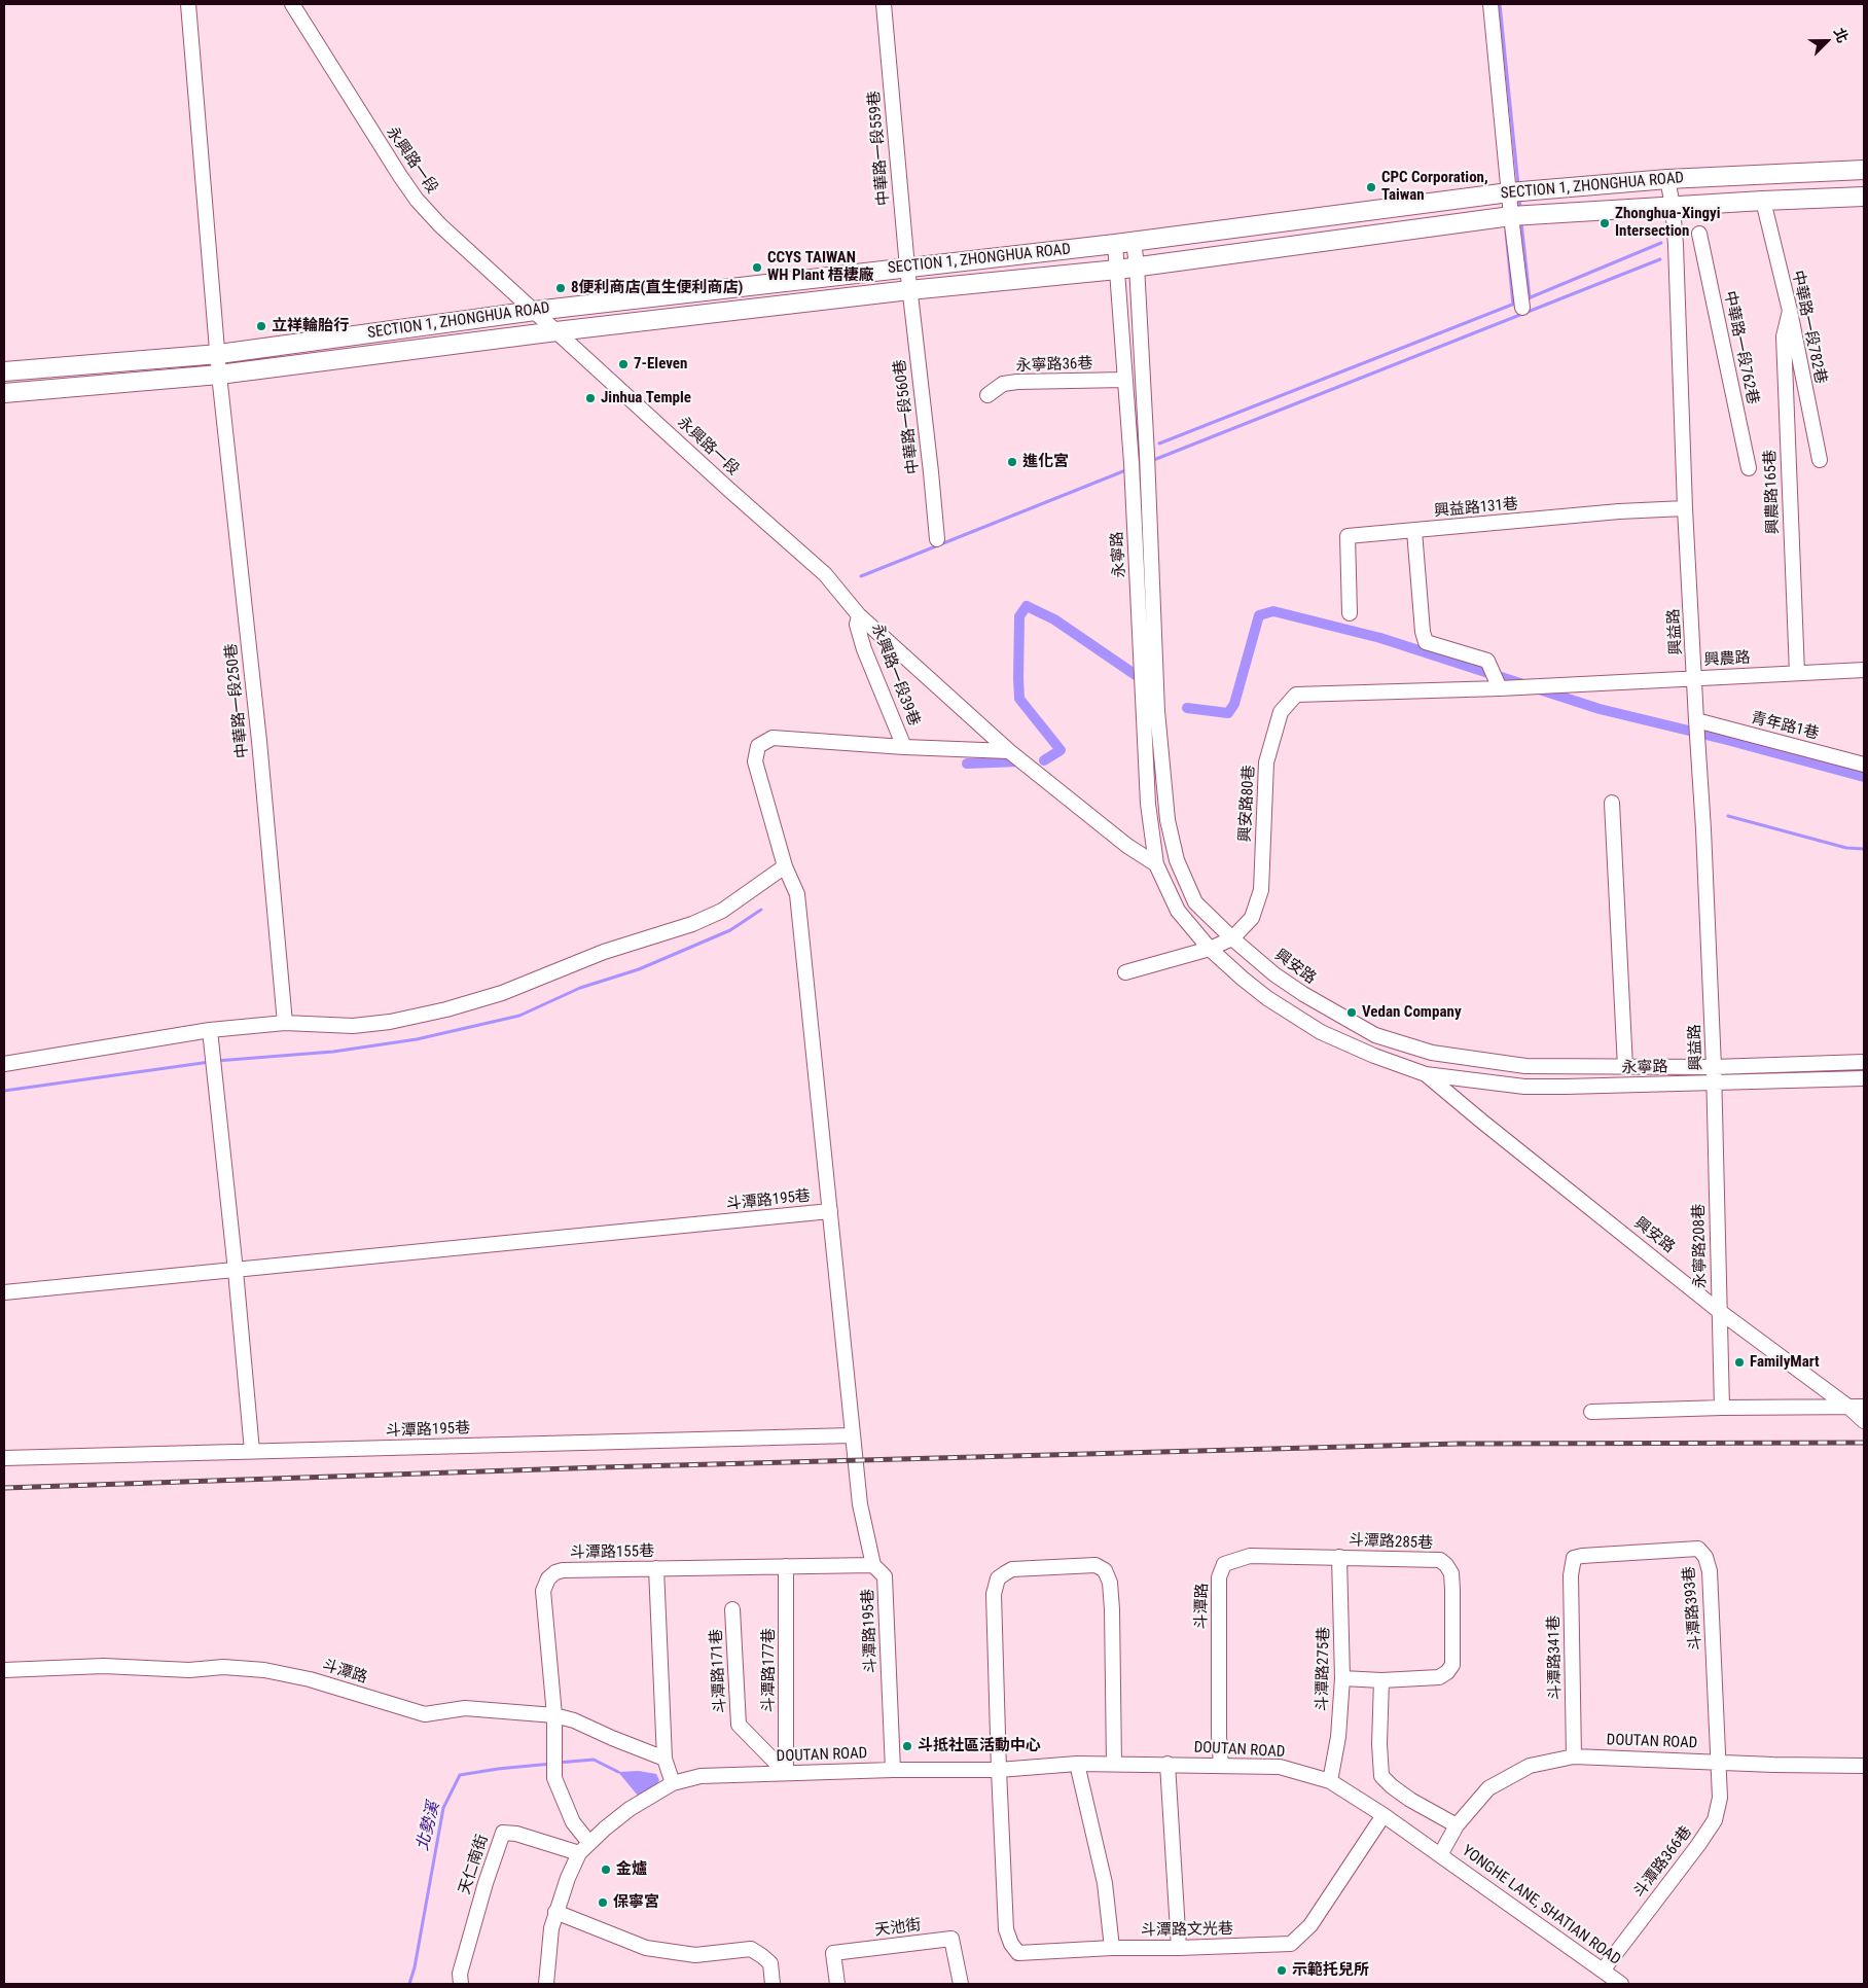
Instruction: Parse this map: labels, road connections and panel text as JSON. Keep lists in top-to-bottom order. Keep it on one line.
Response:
{"streets":{"main road":["SECTION 1, ZHONGHUA ROAD"],"street":["中華路一段559巷","永興路一段","中華路一段782巷","中華路一段762巷","永寧路36巷","中華路一段560巷","興農路165巷","興益路131巷","永寧路","興益路","興農路","永興路一段39巷","中華路一段250巷","青年路1巷","興安路80巷","興安路","斗潭路195巷","永寧路208巷","斗潭路285巷","斗潭路155巷","斗潭路","斗潭路393巷","斗潭路341巷","斗潭路275巷","斗潭路177巷","斗潭路171巷","DOUTAN ROAD","斗潭路366巷","天仁南街","YONGHE LANE, SHATIAN ROAD","天池街","斗潭路文光巷"]},"crossings":[["中華路一段559巷","SECTION 1, ZHONGHUA ROAD"],["中華路一段559巷","中華路一段560巷"],["永興路一段","SECTION 1, ZHONGHUA ROAD"],["永興路一段","永興路一段39巷"],["SECTION 1, ZHONGHUA ROAD","中華路一段782巷"],["SECTION 1, ZHONGHUA ROAD","中華路一段560巷"],["SECTION 1, ZHONGHUA ROAD","永寧路"],["SECTION 1, ZHONGHUA ROAD","興益路"],["SECTION 1, ZHONGHUA ROAD","中華路一段250巷"],["中華路一段782巷","興農路165巷"],["永寧路36巷","永寧路"],["興農路165巷","興農路"],["興益路131巷","興益路"],["永寧路","興益路"],["永寧路","興安路"],["永寧路","永寧路208巷"],["興益路","興農路"],["興益路","青年路1巷"],["興益路","永寧路208巷"],["興農路","興安路80巷"],["永興路一段39巷","斗潭路195巷"],["興安路80巷","興安路"],["興安路","永寧路208巷"],["斗潭路195巷","斗潭路155巷"],["斗潭路195巷","DOUTAN ROAD"],["斗潭路285巷","斗潭路"],["斗潭路285巷","斗潭路275巷"],["斗潭路155巷","斗潭路"],["斗潭路155巷","斗潭路177巷"],["斗潭路155巷","DOUTAN ROAD"],["斗潭路155巷","天仁南街"],["斗潭路","斗潭路275巷"],["斗潭路","DOUTAN ROAD"],["斗潭路393巷","斗潭路341巷"],["斗潭路393巷","DOUTAN ROAD"],["斗潭路393巷","斗潭路366巷"],["斗潭路341巷","DOUTAN ROAD"],["斗潭路275巷","DOUTAN ROAD"],["斗潭路177巷","斗潭路171巷"],["斗潭路177巷","DOUTAN ROAD"],["斗潭路171巷","DOUTAN ROAD"],["DOUTAN ROAD","斗潭路366巷"],["DOUTAN ROAD","天仁南街"],["DOUTAN ROAD","YONGHE LANE, SHATIAN ROAD"],["DOUTAN ROAD","斗潭路文光巷"],["斗潭路366巷","YONGHE LANE, SHATIAN ROAD"]],"water":["北勢溪"],"places":["CPC Corporation, Taiwan","Zhonghua-Xingyi Intersection","CCYS TAIWAN WH Plant 梧棲廠","8便利商店(直生便利商店)","立祥輪胎行","7-Eleven","Jinhua Temple","進化宮","Vedan Company","FamilyMart","斗抵社區活動中心","金爐","保寧宮","示範托兒所"],"north":"top right"}
